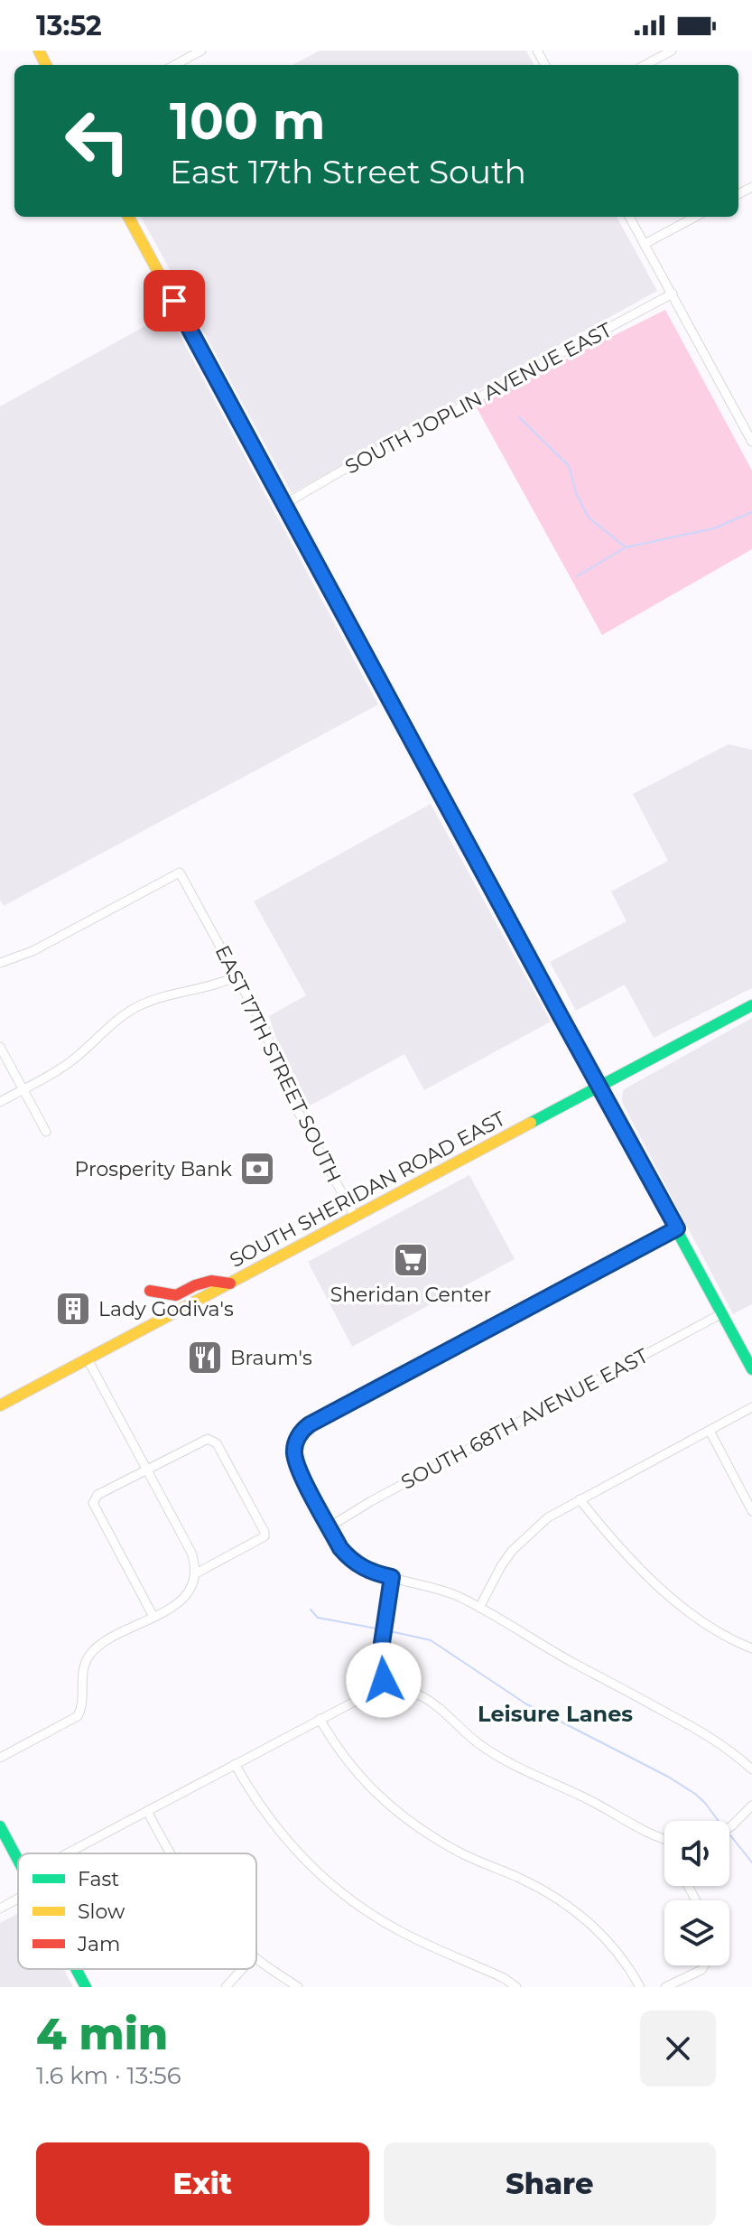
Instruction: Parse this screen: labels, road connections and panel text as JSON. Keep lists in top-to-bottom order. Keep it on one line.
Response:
{"streets":{"main road":["SOUTH SHERIDAN ROAD EAST"],"street":["SOUTH JOPLIN AVENUE EAST","EAST 17TH STREET SOUTH","SOUTH 68TH AVENUE EAST"]},"crossings":[["EAST 17TH STREET SOUTH","SOUTH SHERIDAN ROAD EAST"]],"districts":["Leisure Lanes"],"places":{"bank":["Prosperity Bank"],"supermarket":["Sheridan Center"],"building":["Lady Godiva's"],"restaurant":["Braum's"]},"legend":["Fast","Slow","Jam"],"page":{"status":"13:52","turn":["100 m","East 17th Street South"],"heading":["4 min","1.6 km · 13:56"],"buttons":["Exit","Share"]}}
